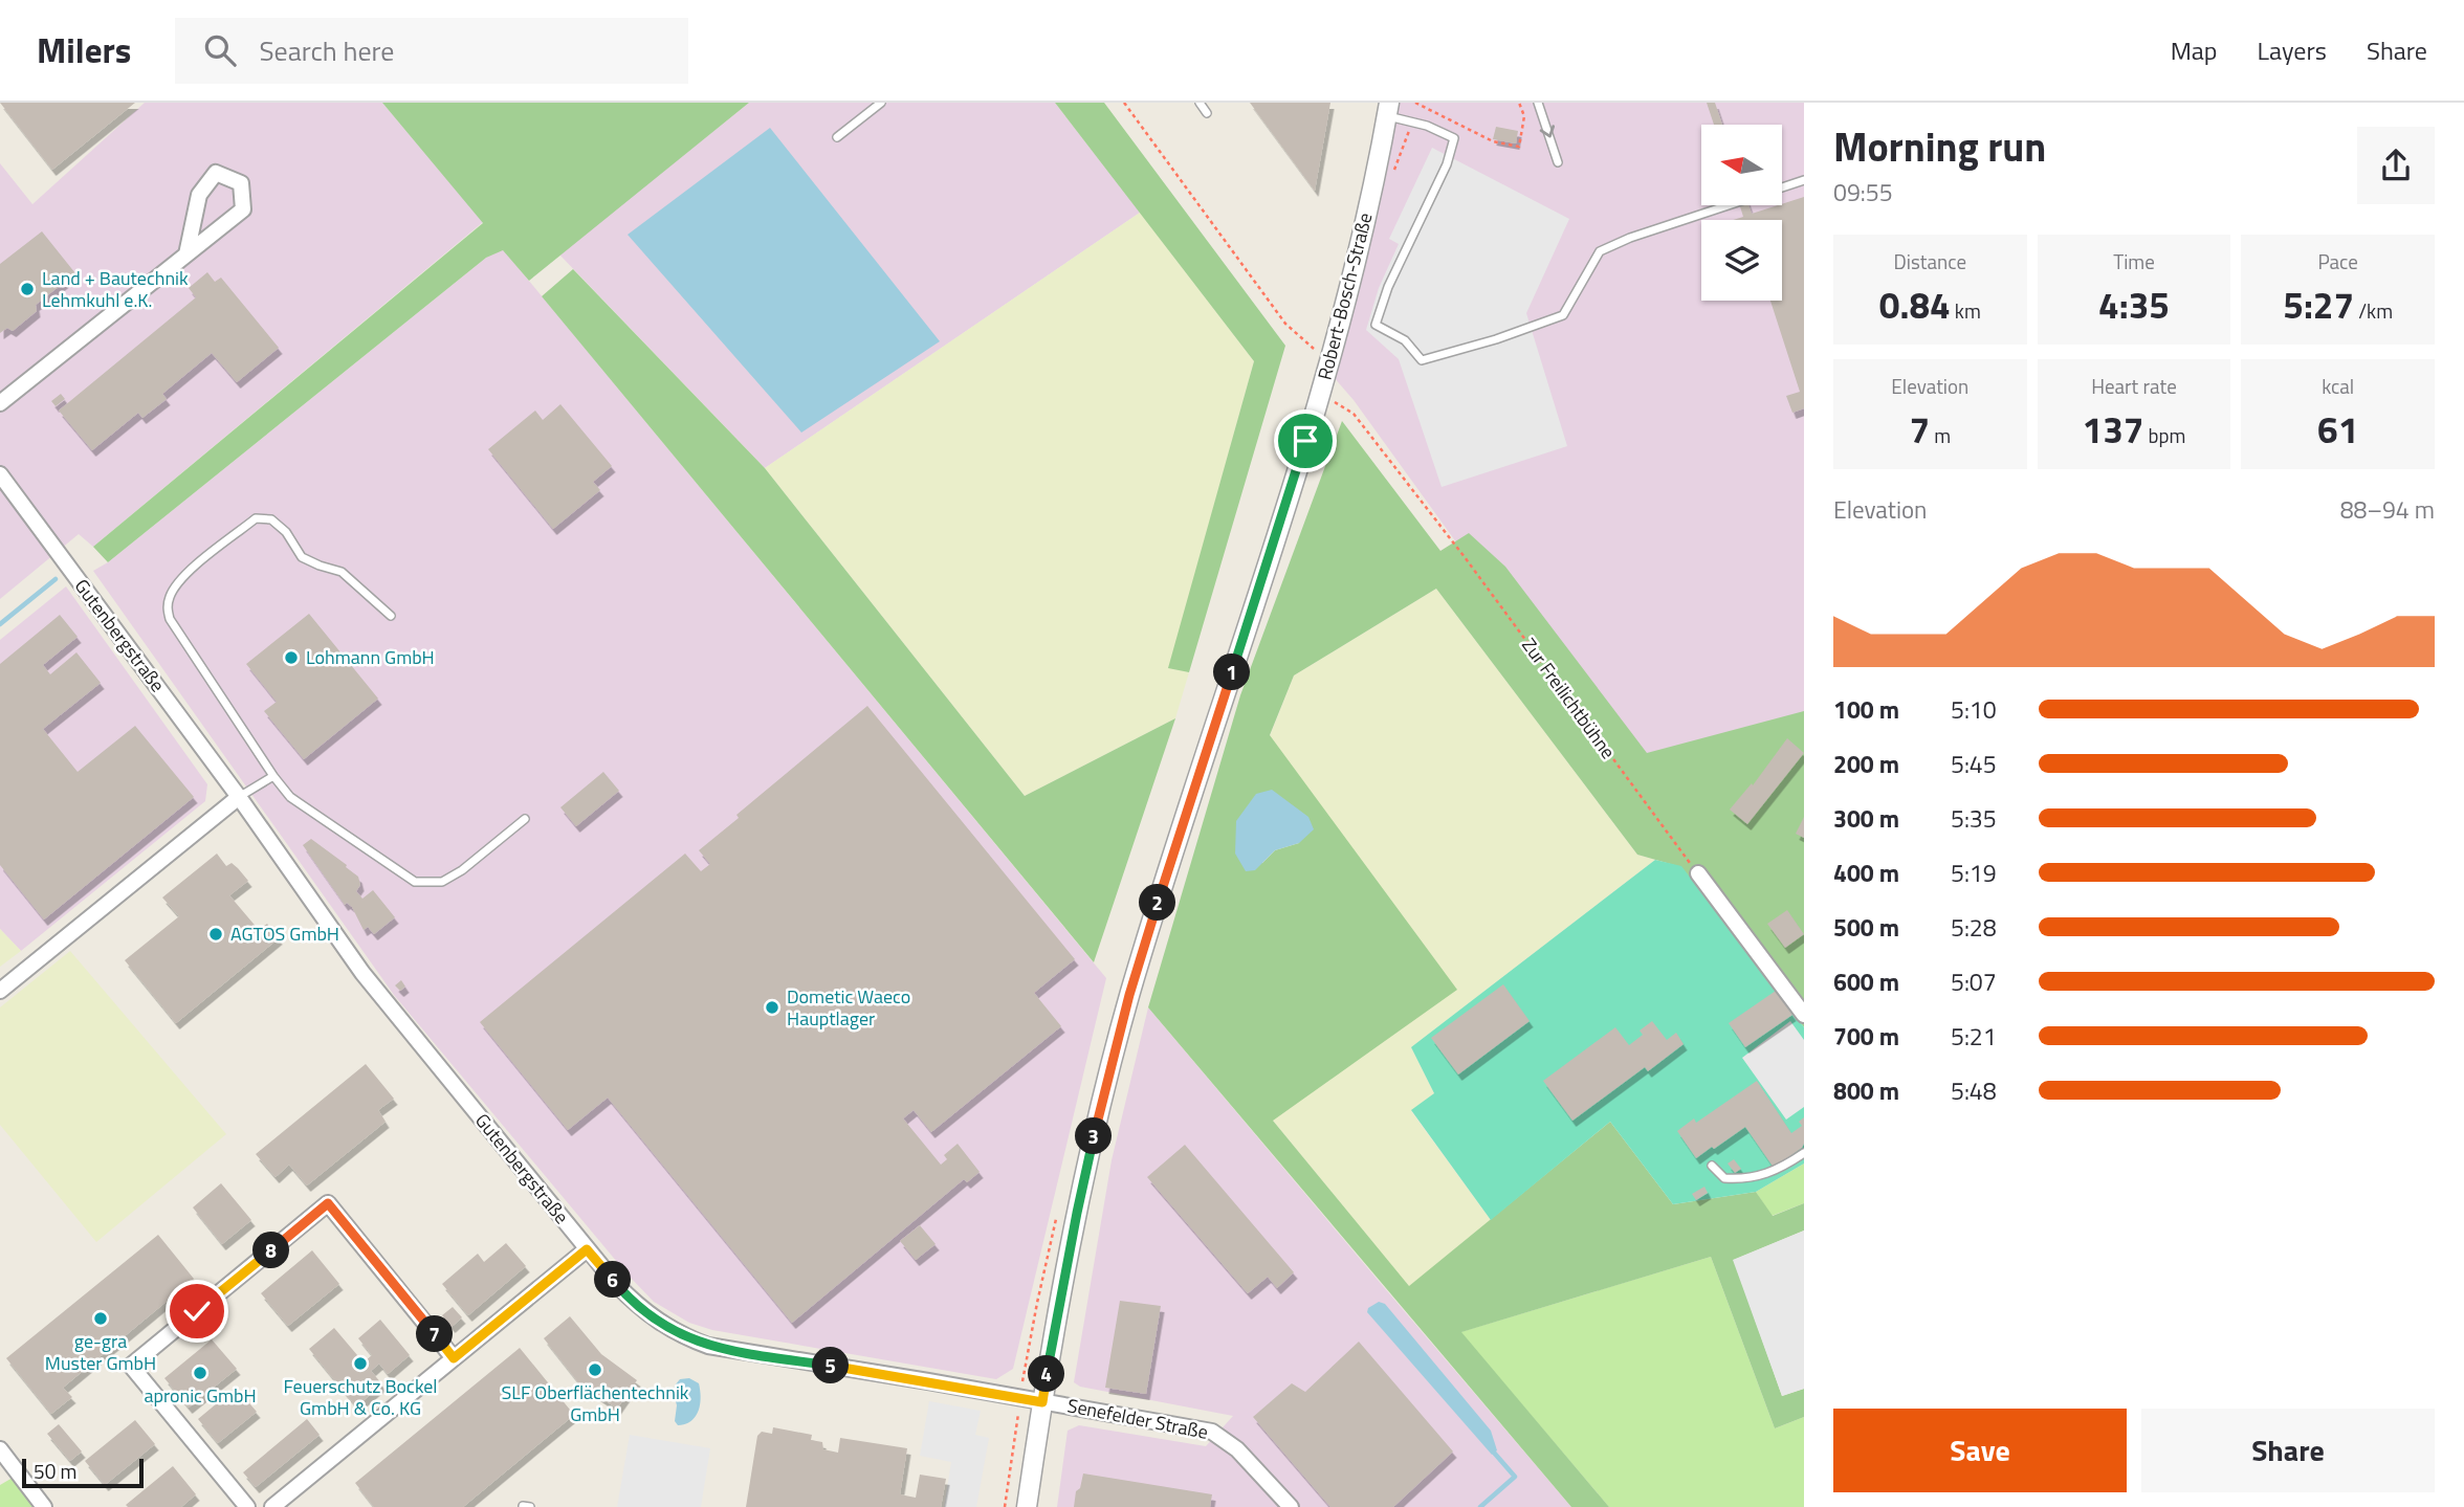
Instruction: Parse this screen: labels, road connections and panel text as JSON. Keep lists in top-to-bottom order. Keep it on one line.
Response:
{"streets":{"street":["Robert-Bosch-Straße","Gutenbergstraße","Senefelder Straße"],"path":["Zur Freilichtbühne"]},"crossings":[["Robert-Bosch-Straße","Gutenbergstraße"],["Robert-Bosch-Straße","Zur Freilichtbühne"],["Robert-Bosch-Straße","Senefelder Straße"],["Gutenbergstraße","Senefelder Straße"]],"places":["Land + Bautechnik Lehmkuhl e.K.","Lohmann GmbH","AGTOS GmbH","Dometic Waeco Hauptlager","ge-gra Muster GmbH","Feuerschutz Bockel GmbH & Co. KG","SLF Oberflächentechnik GmbH","apronic GmbH"],"scale_bar":"50 m","north":"left","page":{"header":"Milers","search":"Search here","nav":["Map","Layers","Share"],"heading":["Morning run","09:55"],"stats":[["Distance","0.84 km"],["Time","4:35"],["Pace","5:27 /km"],["Elevation","7 m"],["Heart rate","137 bpm"],["kcal","61"]],"chart":["Elevation","88–94 m"],"pins":["1","2","3","8","6","7","5","4"],"list":[{"name":"100 m","note":"5:10"},{"name":"200 m","note":"5:45"},{"name":"300 m","note":"5:35"},{"name":"400 m","note":"5:19"},{"name":"500 m","note":"5:28"},{"name":"600 m","note":"5:07"},{"name":"700 m","note":"5:21"},{"name":"800 m","note":"5:48"}],"buttons":["Save","Share"],"scale":"50 m"}}
